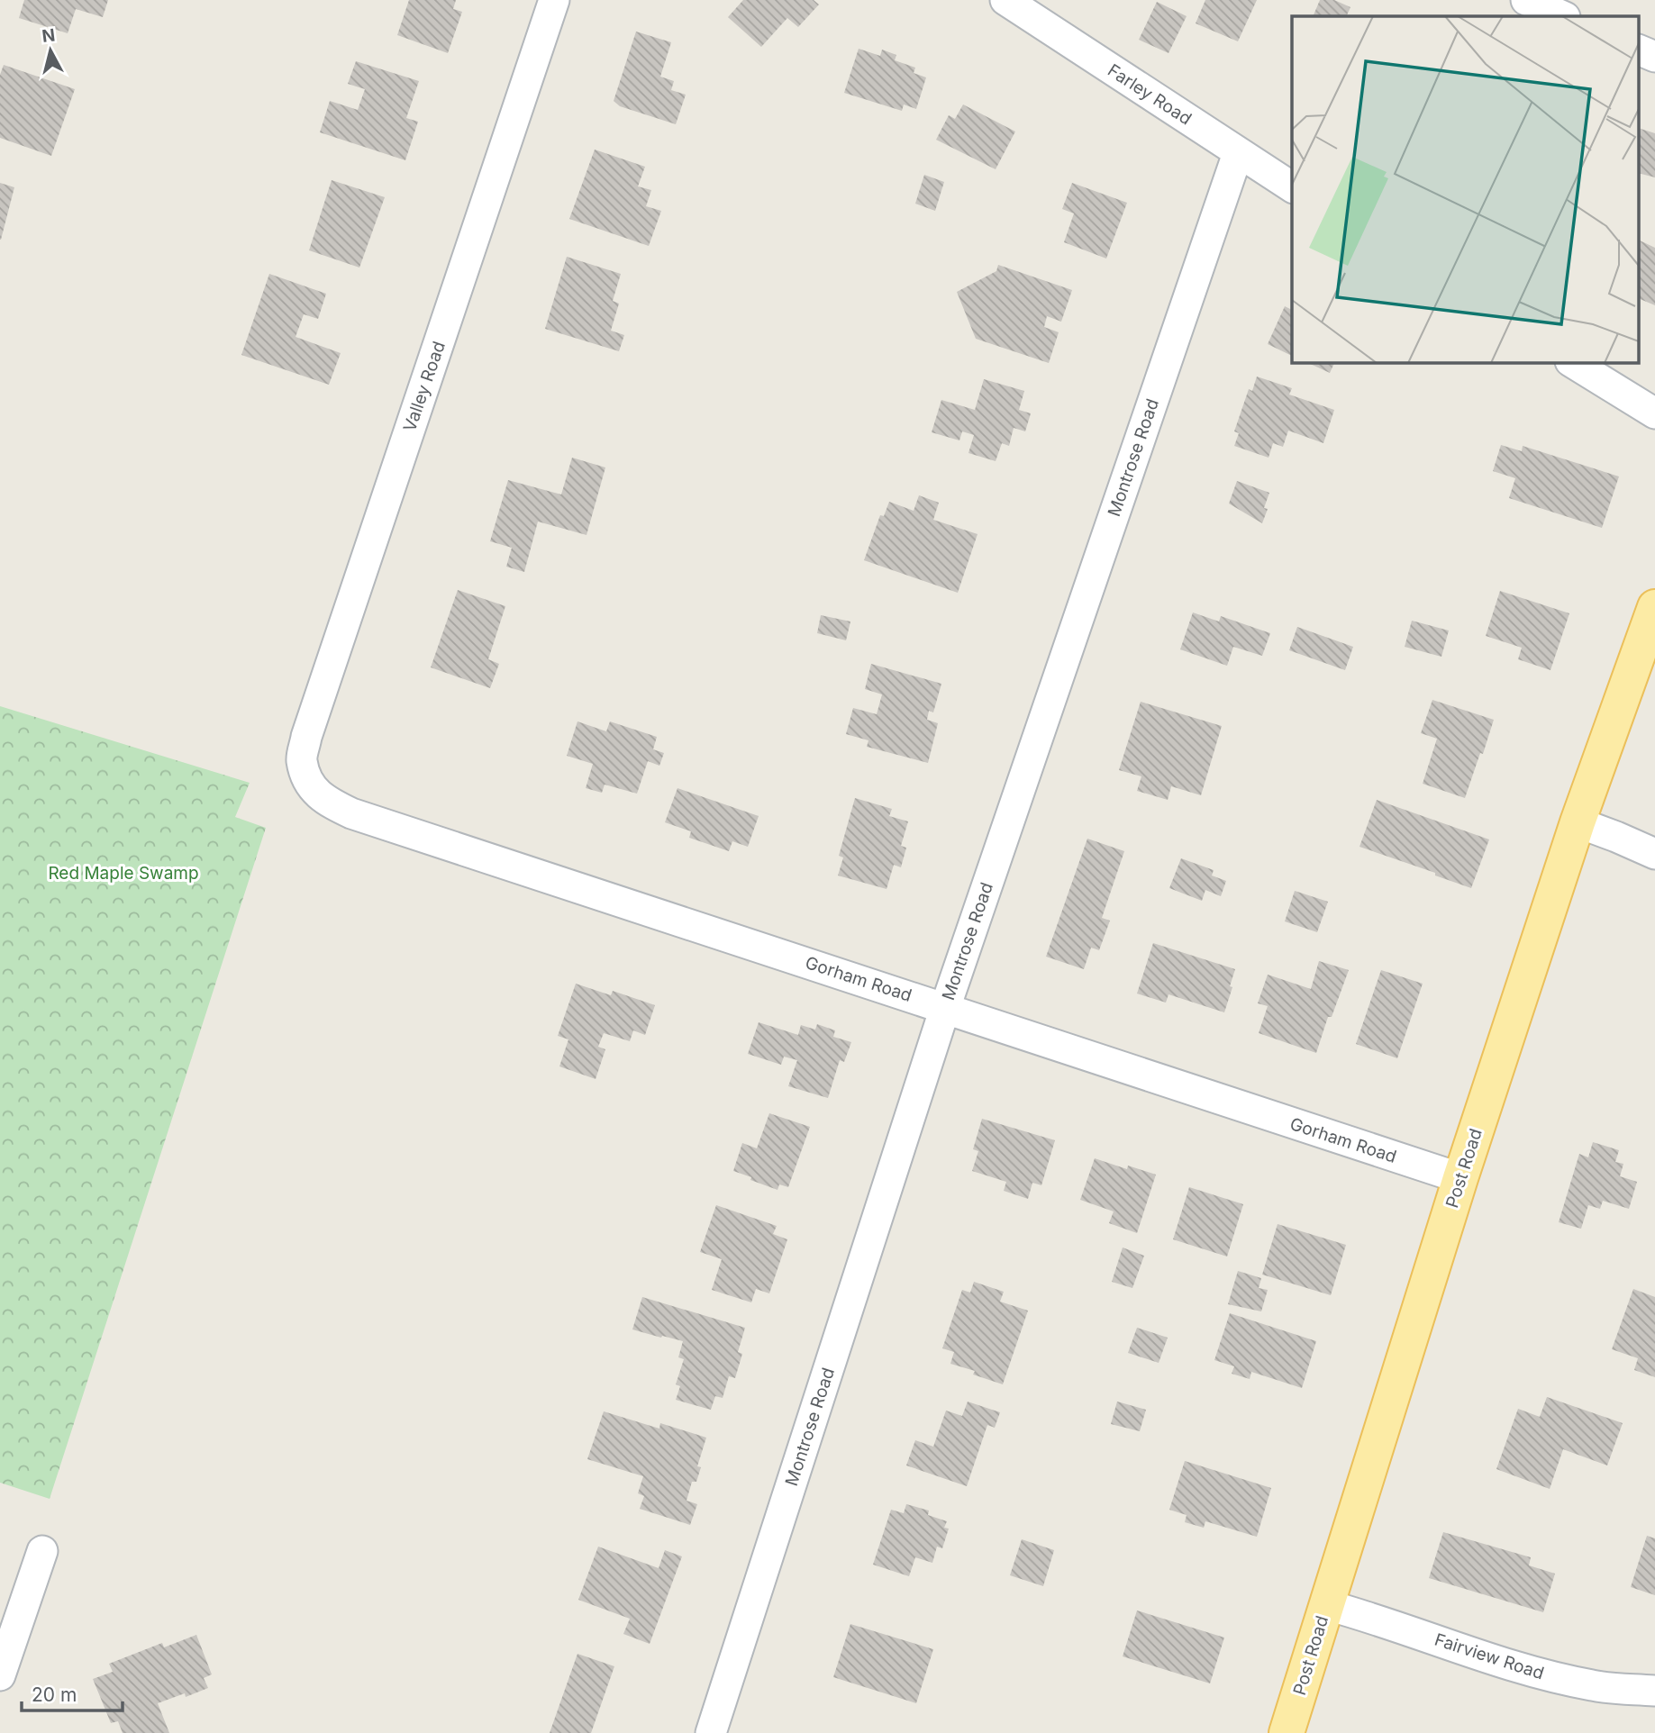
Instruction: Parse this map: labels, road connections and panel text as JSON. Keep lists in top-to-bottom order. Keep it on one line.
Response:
{"streets":{"main road":["Post Road"],"street":["Farley Road","Valley Road","Montrose Road","Gorham Road","Fairview Road"]},"crossings":[["Farley Road","Montrose Road"],["Valley Road","Gorham Road"],["Montrose Road","Gorham Road"],["Gorham Road","Post Road"],["Post Road","Fairview Road"]],"parks":["Red Maple Swamp"],"scale_bar":"20 m","north":"top"}
